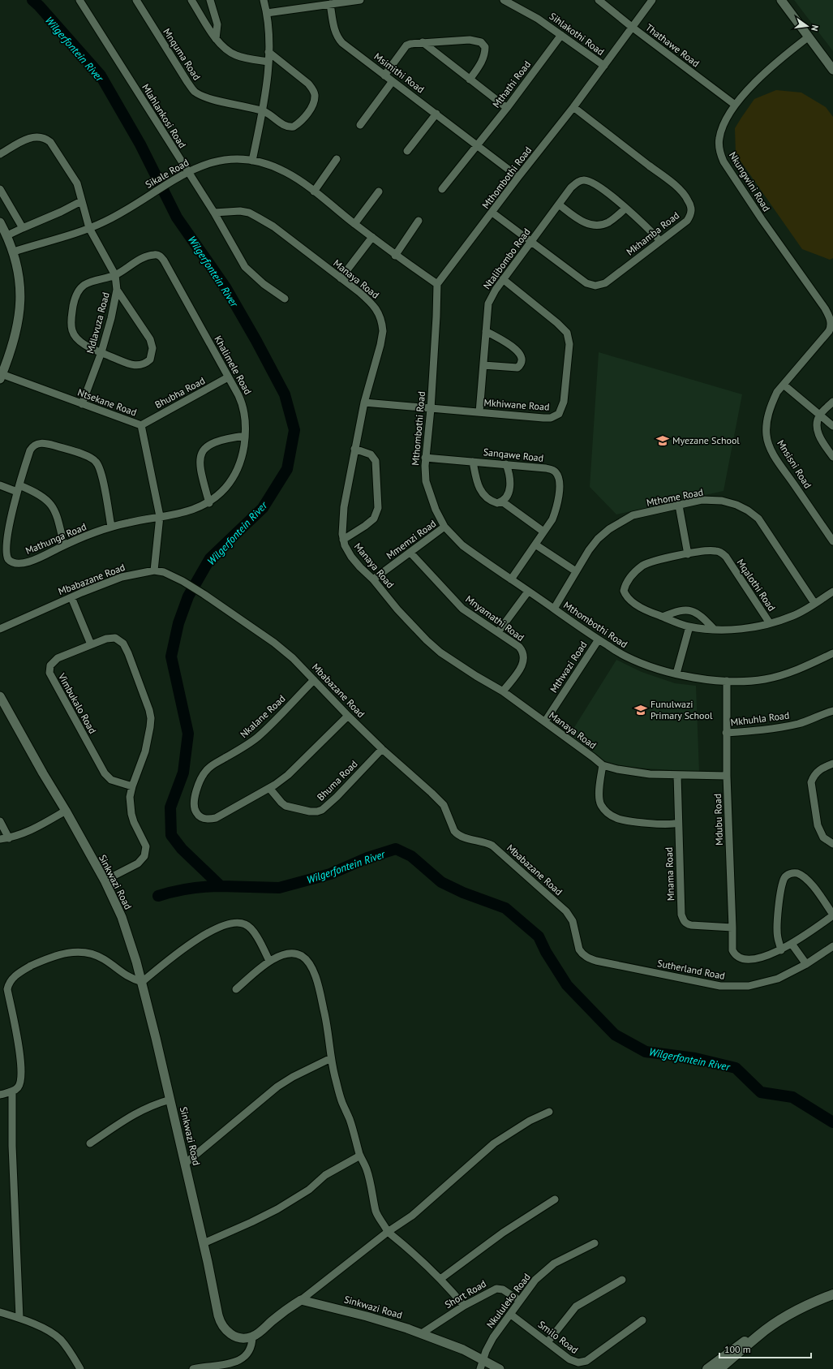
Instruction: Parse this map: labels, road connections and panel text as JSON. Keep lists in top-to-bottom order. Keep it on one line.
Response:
{"streets":{"street":["Sihlakothi Road","Thathawe Road","Mnquma Road","Msimithi Road","Mthathi Road","Mlahlankosi Road","Sikale Road","Mthombothi Road","Nkungwini Road","Mkhamba Road","Ntalibombo Road","Manaya Road","Mdlavuza Road","Khalimele Road","Bhubha Road","Ntsekane Road","Mkhiwane Road","Sanqawe Road","Mnsisni Road","Mthome Road","Mathunga Road","Mmemzi Road","Mbabazane Road","Mqalothi Road","Mnyamathi Road","Mthwazi Road","Vimbukalo Road","Nkalane Road","Mkhuhla Road","Bhuma Road","Mdubu Road","Mnama Road","Sinkwazi Road","Sutherland Road","Short Road","Nkululeko Road","Smilo Road"]},"crossings":[["Sihlakothi Road","Mthathi Road"],["Sihlakothi Road","Mthombothi Road"],["Thathawe Road","Mthombothi Road"],["Thathawe Road","Nkungwini Road"],["Msimithi Road","Mthathi Road"],["Msimithi Road","Mthombothi Road"],["Mlahlankosi Road","Sikale Road"],["Mlahlankosi Road","Manaya Road"],["Sikale Road","Mthombothi Road"],["Sikale Road","Mdlavuza Road"],["Mthombothi Road","Mkhamba Road"],["Mthombothi Road","Mkhiwane Road"],["Mthombothi Road","Sanqawe Road"],["Mthombothi Road","Mthome Road"],["Mthombothi Road","Mmemzi Road"],["Mthombothi Road","Mthwazi Road"],["Mthombothi Road","Mdubu Road"],["Nkungwini Road","Mnsisni Road"],["Mkhamba Road","Ntalibombo Road"],["Ntalibombo Road","Mkhiwane Road"],["Manaya Road","Mkhiwane Road"],["Manaya Road","Mmemzi Road"],["Manaya Road","Mnyamathi Road"],["Manaya Road","Mthwazi Road"],["Manaya Road","Mdubu Road"],["Manaya Road","Mnama Road"],["Mdlavuza Road","Khalimele Road"],["Mdlavuza Road","Ntsekane Road"],["Khalimele Road","Bhubha Road"],["Khalimele Road","Ntsekane Road"],["Khalimele Road","Mathunga Road"],["Bhubha Road","Ntsekane Road"],["Ntsekane Road","Mathunga Road"],["Ntsekane Road","Mbabazane Road"],["Mmemzi Road","Mnyamathi Road"],["Mbabazane Road","Nkalane Road"],["Mbabazane Road","Bhuma Road"],["Mbabazane Road","Sutherland Road"],["Vimbukalo Road","Sinkwazi Road"],["Nkalane Road","Bhuma Road"],["Mkhuhla Road","Mdubu Road"],["Mdubu Road","Mnama Road"],["Sinkwazi Road","Short Road"],["Sinkwazi Road","Nkululeko Road"],["Short Road","Nkululeko Road"],["Nkululeko Road","Smilo Road"]],"water":["Wilgerfontein River"],"places":{"school or university":["Myezane School","Funulwazi Primary School"]},"scale_bar":"100 m","north":"right"}
